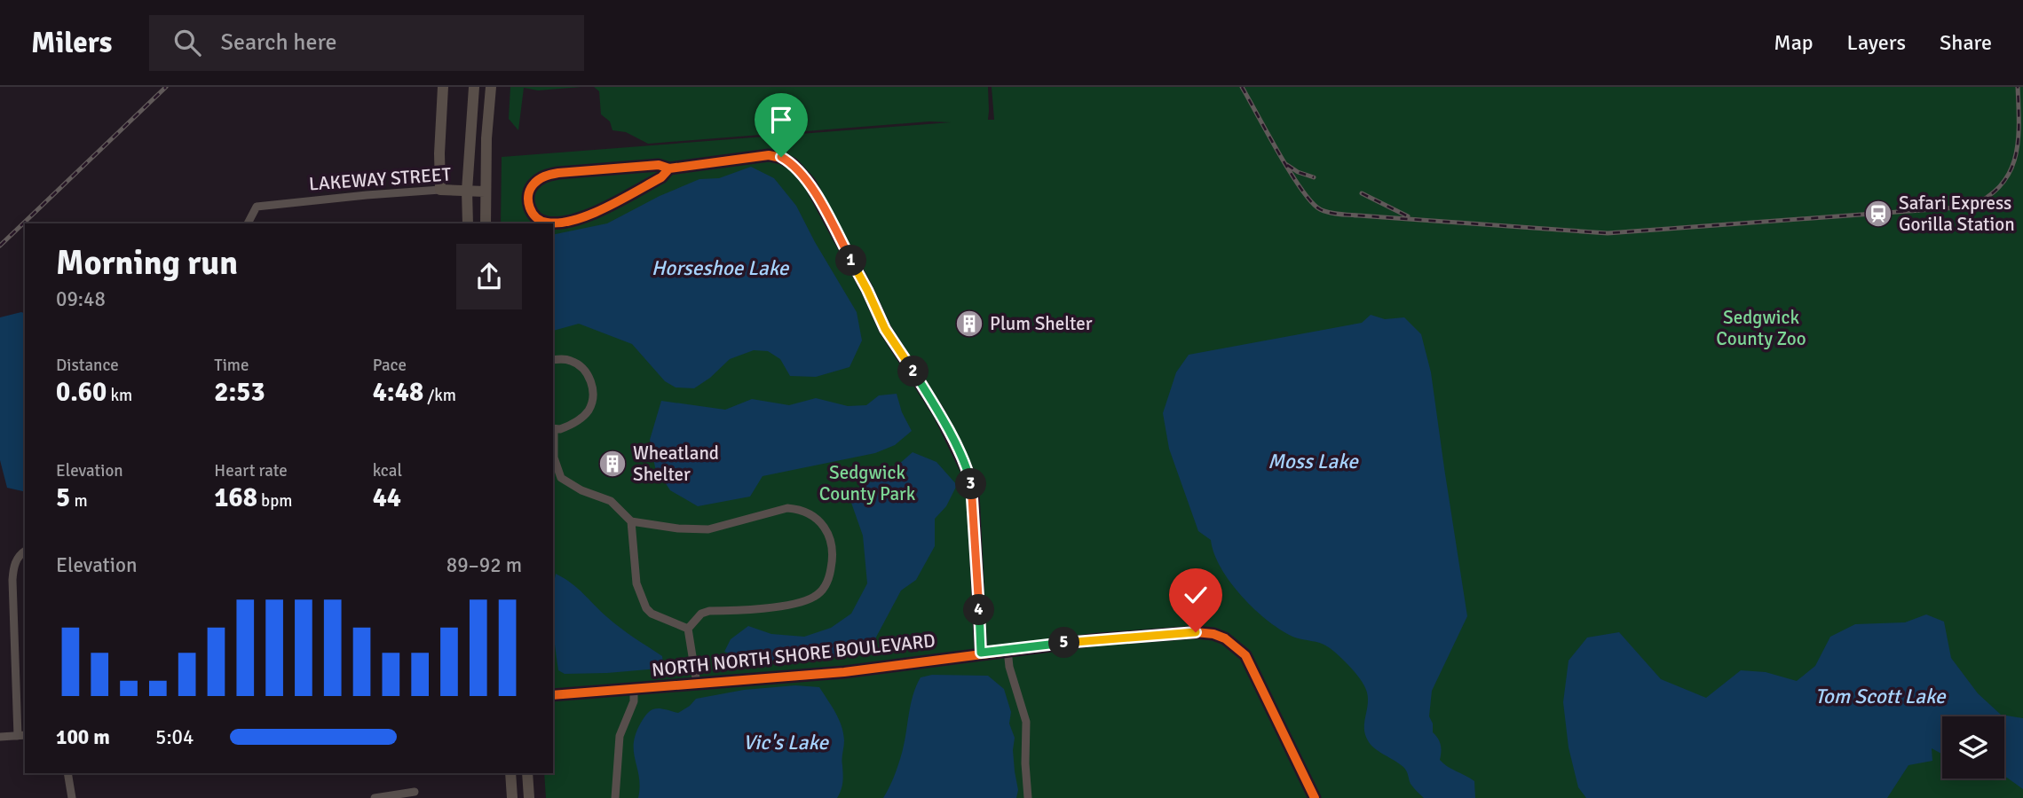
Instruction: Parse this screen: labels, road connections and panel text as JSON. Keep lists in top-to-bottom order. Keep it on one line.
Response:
{"streets":{"main road":["LAKEWAY STREET"],"street":["NORTH NORTH SHORE BOULEVARD"]},"water":["Horseshoe Lake","Moss Lake","Tom Scott Lake","Vic's Lake"],"parks":["Sedgwick County Zoo","Sedgwick County Park"],"places":{"station":["Safari Express Gorilla Station"],"building":["Plum Shelter","Wheatland Shelter"]},"page":{"header":"Milers","search":"Search here","nav":["Map","Layers","Share"],"heading":["Morning run","09:48"],"pins":["1","2","3","4","5"],"stats":[["Distance","0.60 km"],["Time","2:53"],["Pace","4:48 /km"],["Elevation","5 m"],["Heart rate","168 bpm"],["kcal","44"]],"chart":["Elevation","89–92 m"],"list":[{"name":"100 m","note":"5:04"}]}}
